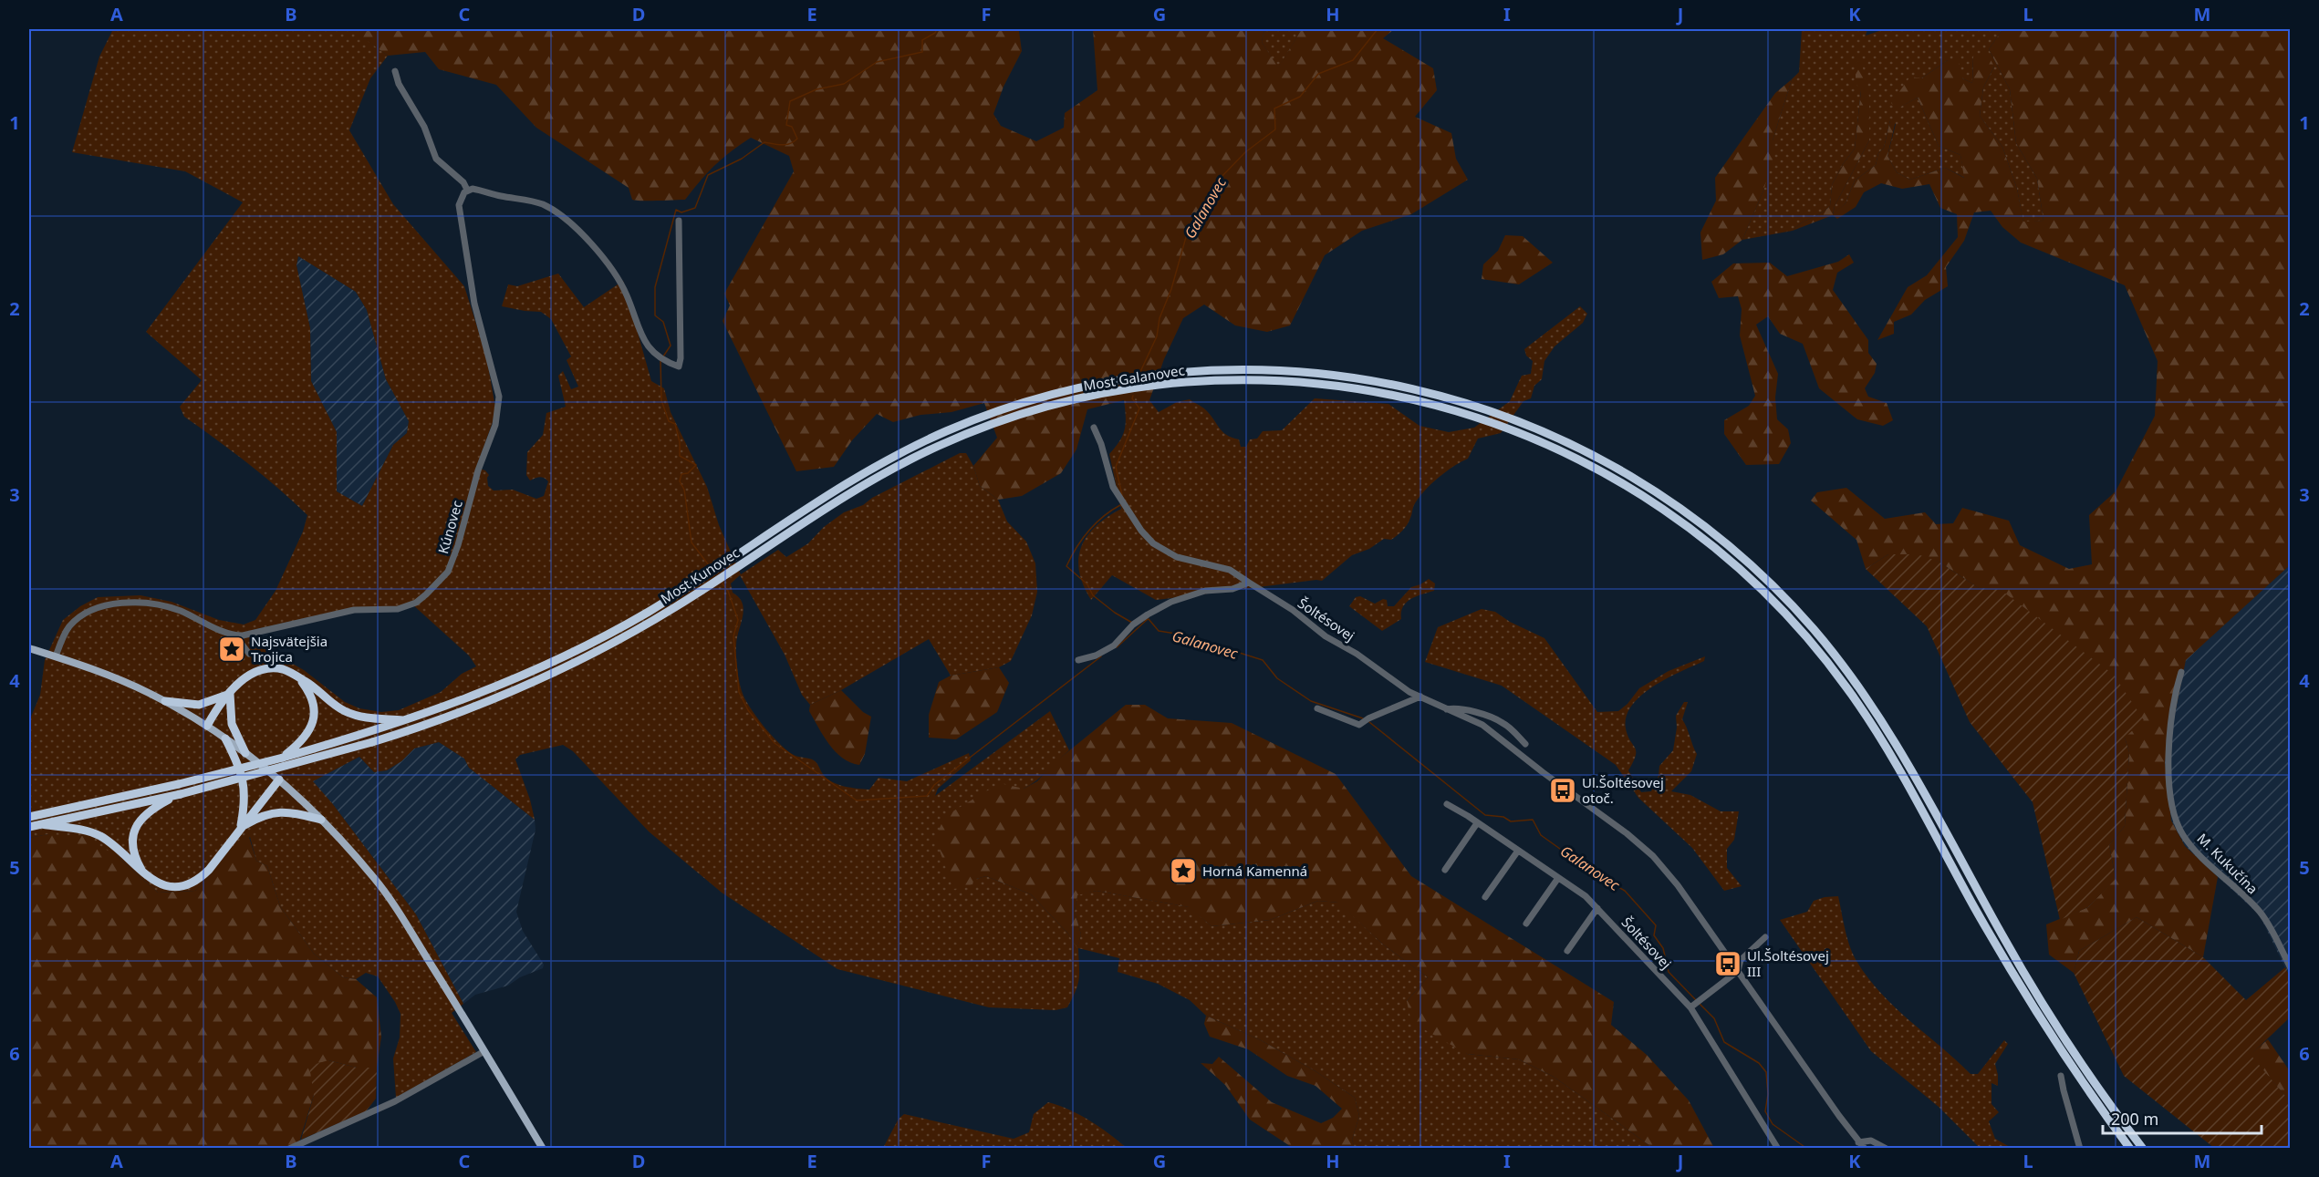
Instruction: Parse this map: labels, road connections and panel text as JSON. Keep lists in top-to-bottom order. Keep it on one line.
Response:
{"streets":{"highway":["Most Galanovec","Most Kunovec"],"street":["Kúnovec","Šoltésovej","M. Kukučína"]},"crossings":[["Most Galanovec","Most Kunovec"]],"water":["Galanovec"],"places":{"place":["Najsvätejšia Trojica","Horná Kamenná"],"bus stop":["Ul.Šoltésovej otoč.","Ul.Šoltésovej III"]},"scale_bar":"200 m","grid":{"columns":["A","B","C","D","E","F","G","H","I","J","K","L","M"],"rows":["1","2","3","4","5","6"]}}
